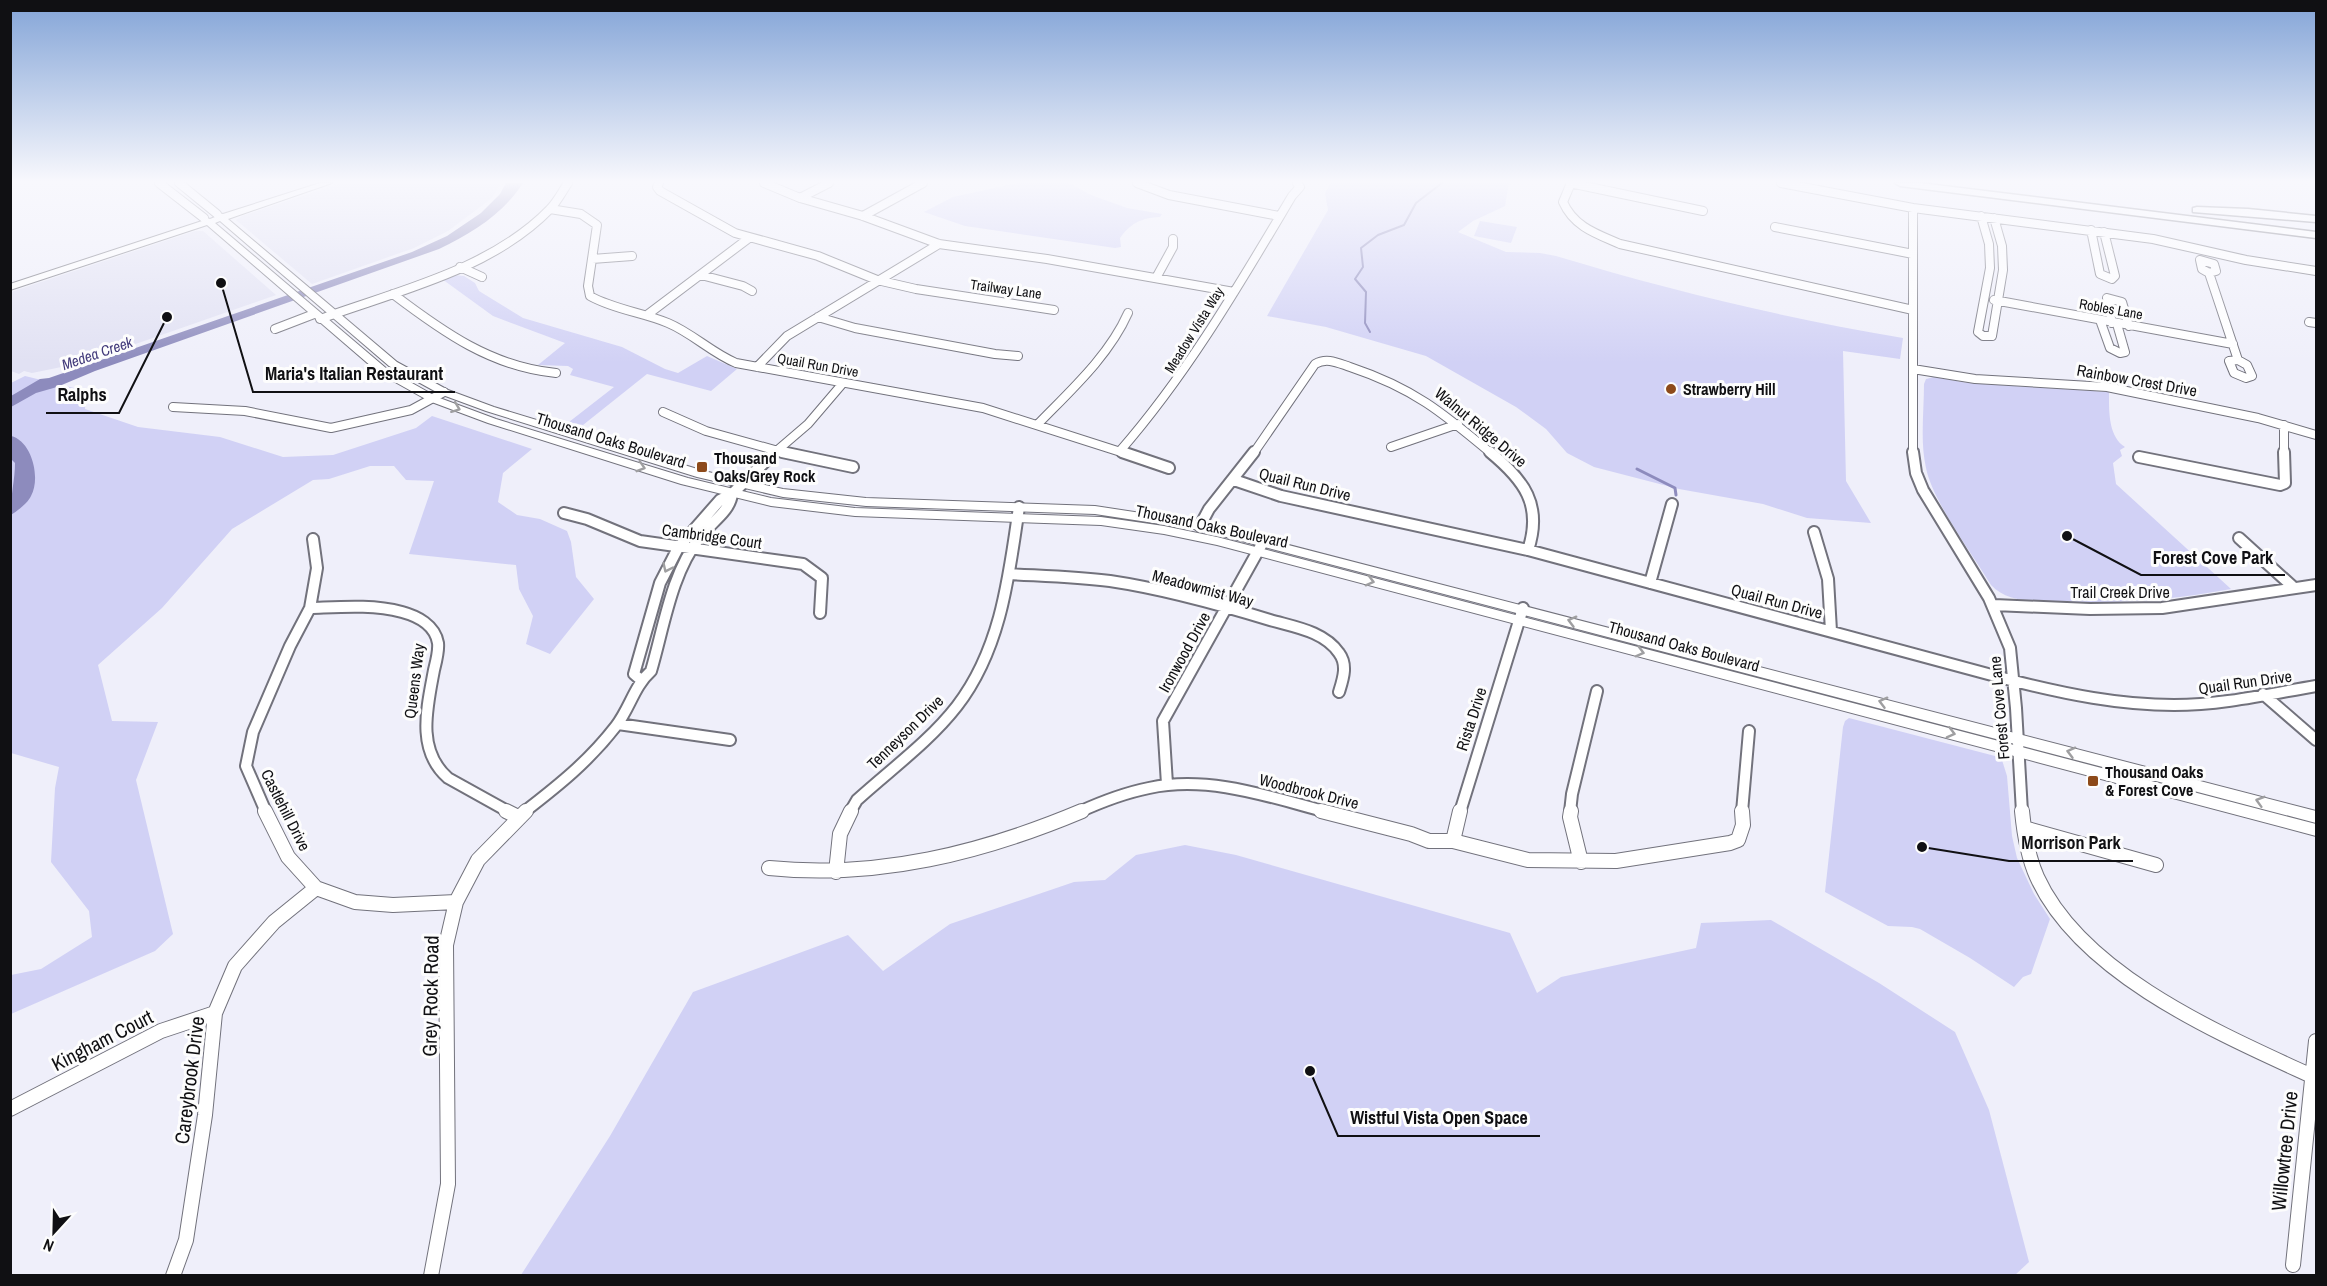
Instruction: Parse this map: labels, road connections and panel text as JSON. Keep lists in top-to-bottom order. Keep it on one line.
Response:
{"streets":{"main road":["Thousand Oaks Boulevard"],"street":["Trailway Lane","Robles Lane","Meadow Vista Way","Quail Run Drive","Rainbow Crest Drive","Walnut Ridge Drive","Cambridge Court","Meadowmist Way","Trail Creek Drive","Ironwood Drive","Queens Way","Forest Cove Lane","Rista Drive","Tenneyson Drive","Woodbrook Drive","Castlehill Drive","Grey Rock Road","Kingham Court","Careybrook Drive","Willowtree Drive"]},"crossings":[["Meadow Vista Way","Quail Run Drive"],["Quail Run Drive","Walnut Ridge Drive"],["Quail Run Drive","Forest Cove Lane"],["Quail Run Drive","Grey Rock Road"],["Rainbow Crest Drive","Forest Cove Lane"],["Thousand Oaks Boulevard","Ironwood Drive"],["Thousand Oaks Boulevard","Forest Cove Lane"],["Thousand Oaks Boulevard","Rista Drive"],["Thousand Oaks Boulevard","Tenneyson Drive"],["Thousand Oaks Boulevard","Grey Rock Road"],["Cambridge Court","Grey Rock Road"],["Meadowmist Way","Ironwood Drive"],["Meadowmist Way","Tenneyson Drive"],["Trail Creek Drive","Forest Cove Lane"],["Ironwood Drive","Woodbrook Drive"],["Queens Way","Castlehill Drive"],["Queens Way","Grey Rock Road"],["Forest Cove Lane","Willowtree Drive"],["Rista Drive","Woodbrook Drive"],["Tenneyson Drive","Woodbrook Drive"],["Castlehill Drive","Grey Rock Road"],["Castlehill Drive","Careybrook Drive"],["Kingham Court","Careybrook Drive"]],"water":["Medea Creek"],"places":{"other":["Maria's Italian Restaurant","Ralphs","Strawberry Hill","Forest Cove Park","Morrison Park","Wistful Vista Open Space"],"transit":["Thousand Oaks/Grey Rock","Thousand Oaks & Forest Cove"]},"north":"bottom"}
